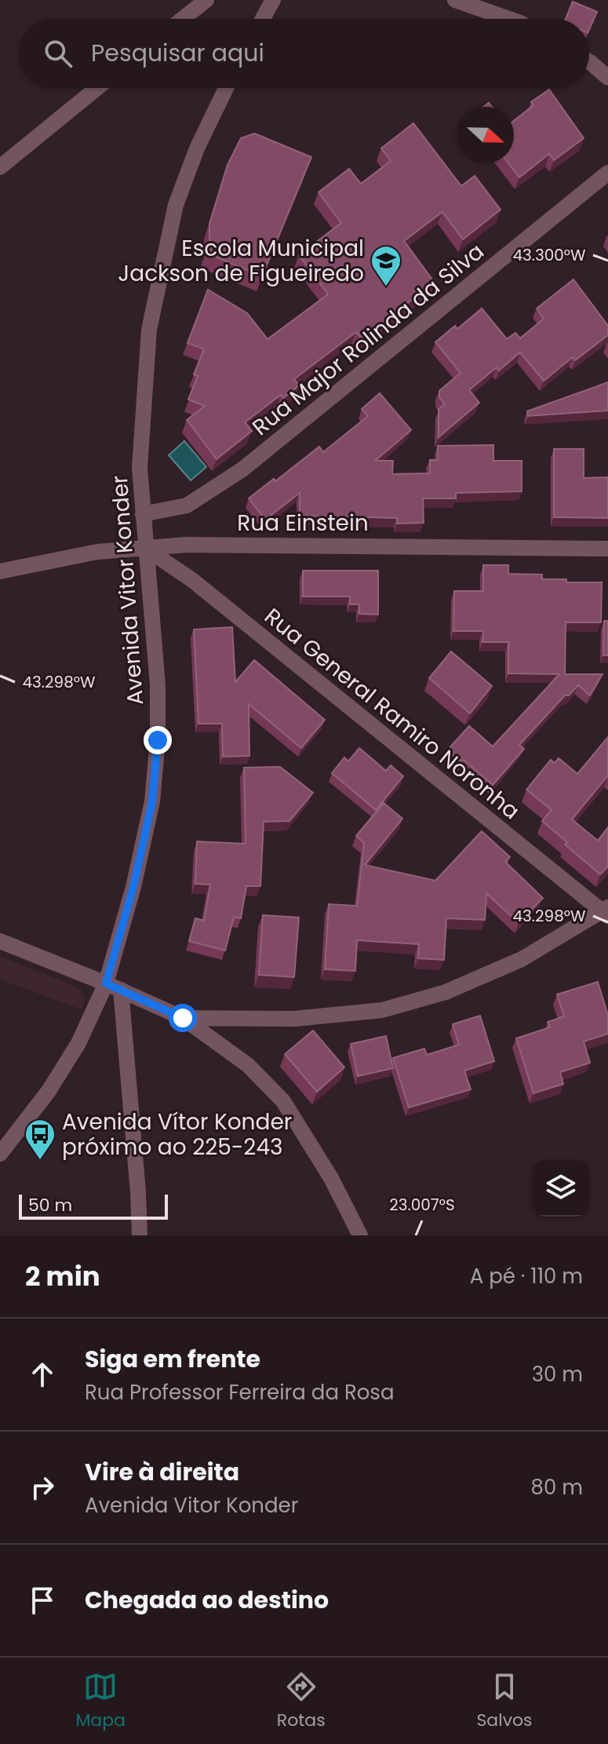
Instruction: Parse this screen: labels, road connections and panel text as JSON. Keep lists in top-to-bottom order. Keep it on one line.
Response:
{"streets":{"street":["Rua Major Rolinda da Silva","Rua Einstein","Avenida Vitor Konder","Rua General Ramiro Noronha"]},"crossings":[["Rua Major Rolinda da Silva","Avenida Vitor Konder"],["Rua Einstein","Avenida Vitor Konder"],["Rua Einstein","Rua General Ramiro Noronha"],["Avenida Vitor Konder","Rua General Ramiro Noronha"]],"places":{"school or university":["Escola Municipal Jackson de Figueiredo"],"bus stop":["Avenida Vítor Konder próximo ao 225-243"]},"scale_bar":"50 m","north":"right","page":{"search":"Pesquisar aqui","scale":"50 m","heading":["2 min","A pé · 110 m"],"list":[["Siga em frente","Rua Professor Ferreira da Rosa","30 m"],["Vire à direita","Avenida Vitor Konder","80 m"],"Chegada ao destino"],"nav":["Mapa","Rotas","Salvos"]},"coordinates":["43.300°W","43.298°W","23.007°S"]}
